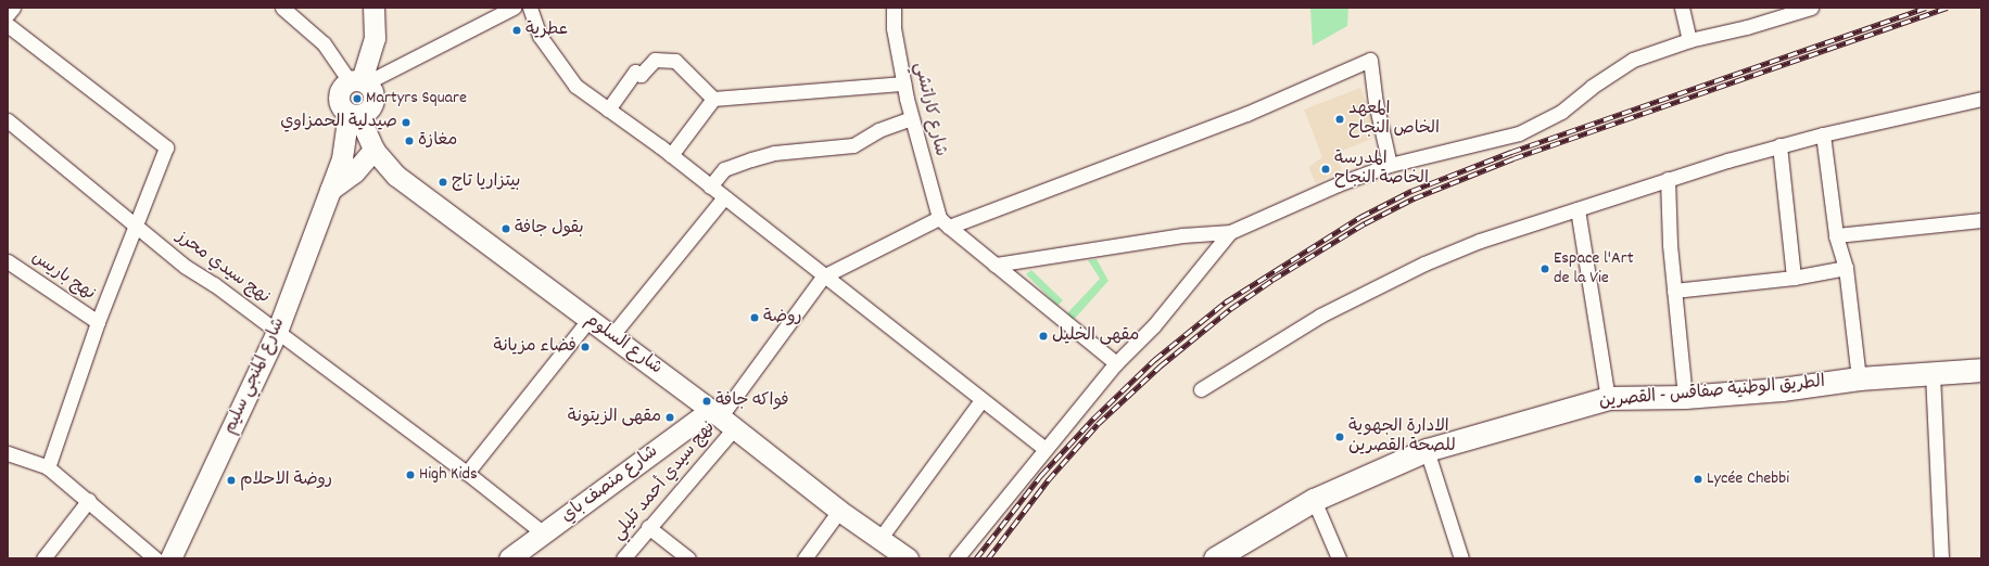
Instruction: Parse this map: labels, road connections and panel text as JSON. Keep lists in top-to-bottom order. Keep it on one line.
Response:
{"streets":{"main road":["الطريق الوطنية صفاقس - القصرين"],"street":["شارع كاراتشي","نهج سيدي محرز","نهج باريس","شارع السلوم","شارع المنجي سليم","نهج سيدي أحمد تليلي","شارع منصف باي"]},"crossings":[["نهج سيدي محرز","شارع المنجي سليم"],["نهج سيدي محرز","شارع منصف باي"],["شارع السلوم","شارع المنجي سليم"],["شارع السلوم","نهج سيدي أحمد تليلي"],["شارع السلوم","شارع منصف باي"],["نهج سيدي أحمد تليلي","شارع منصف باي"]],"places":["عطرية","Martyrs Square","المعهد الخاص النجاح","صيدلية الحمزاوي","مغازة","المدرسة الخاصة النجاح","بيتزاريا تاج","بقول جافة","Espace l'Art de la Vie","روضة","مقهى الخليل","فضاء مزيانة","فواكه جافة","مقهى الزيتونة","الادارة الجهوية للصحة القصرين","High Kids","Lycée Chebbi","روضة الاحلام"]}
